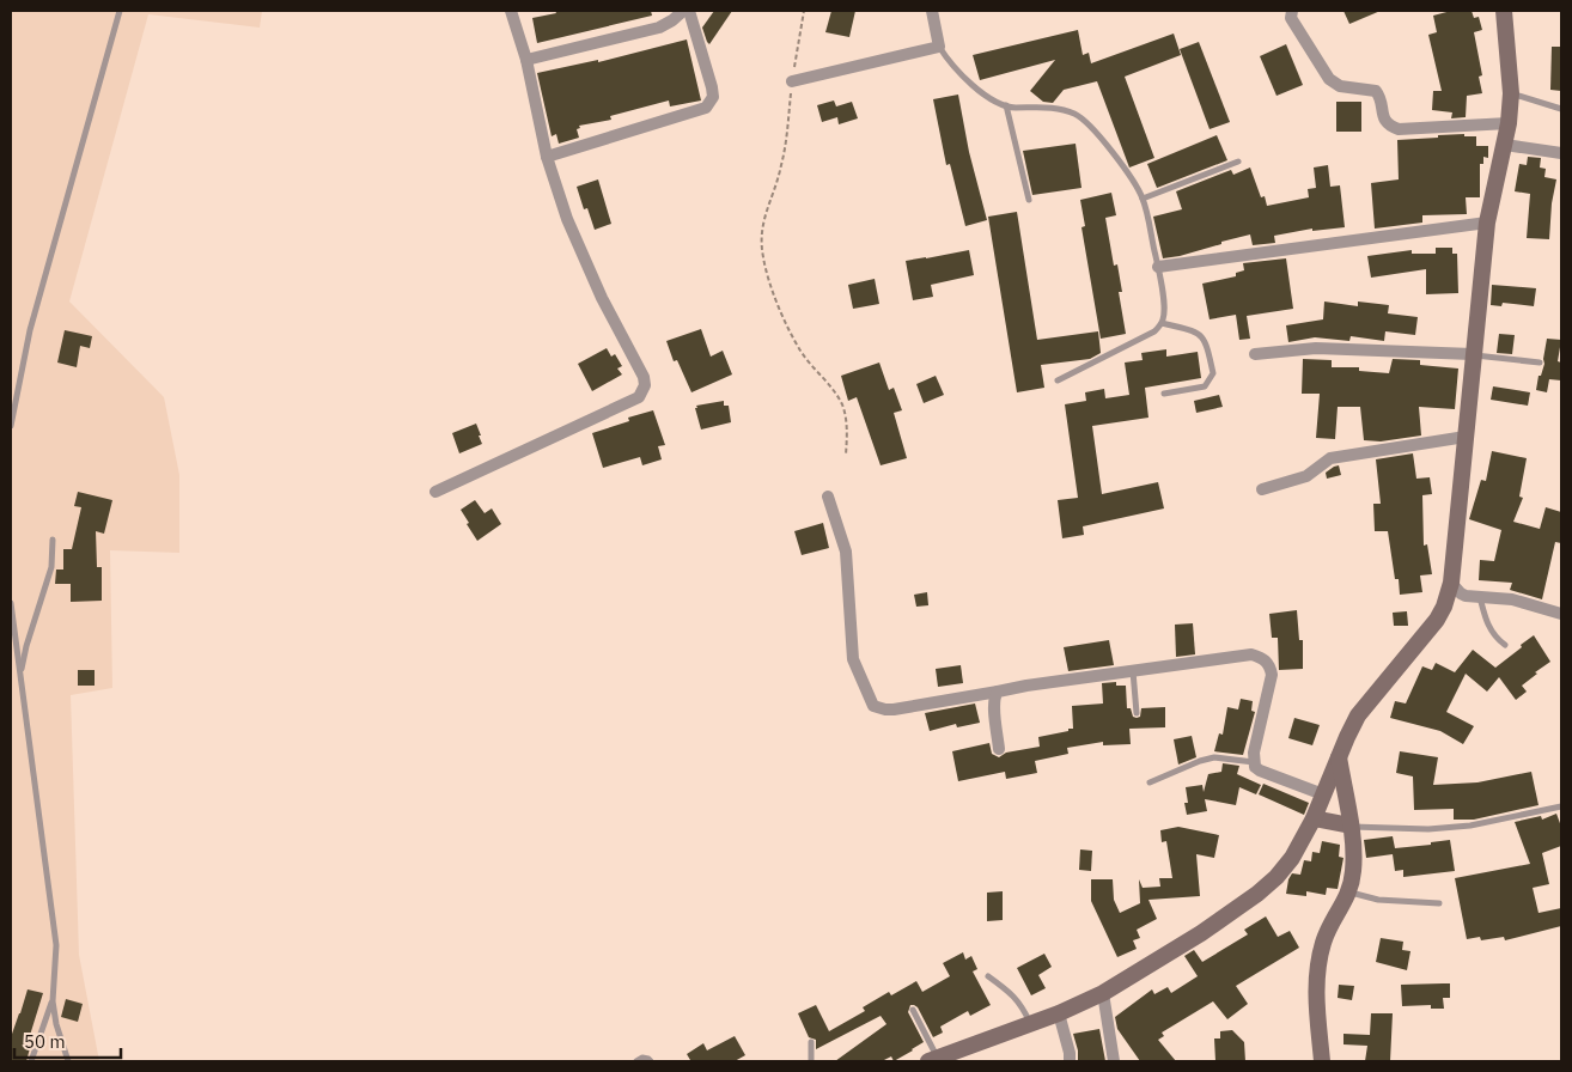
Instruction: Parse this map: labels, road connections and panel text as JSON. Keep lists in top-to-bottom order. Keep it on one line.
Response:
{"scale_bar":"50 m"}
